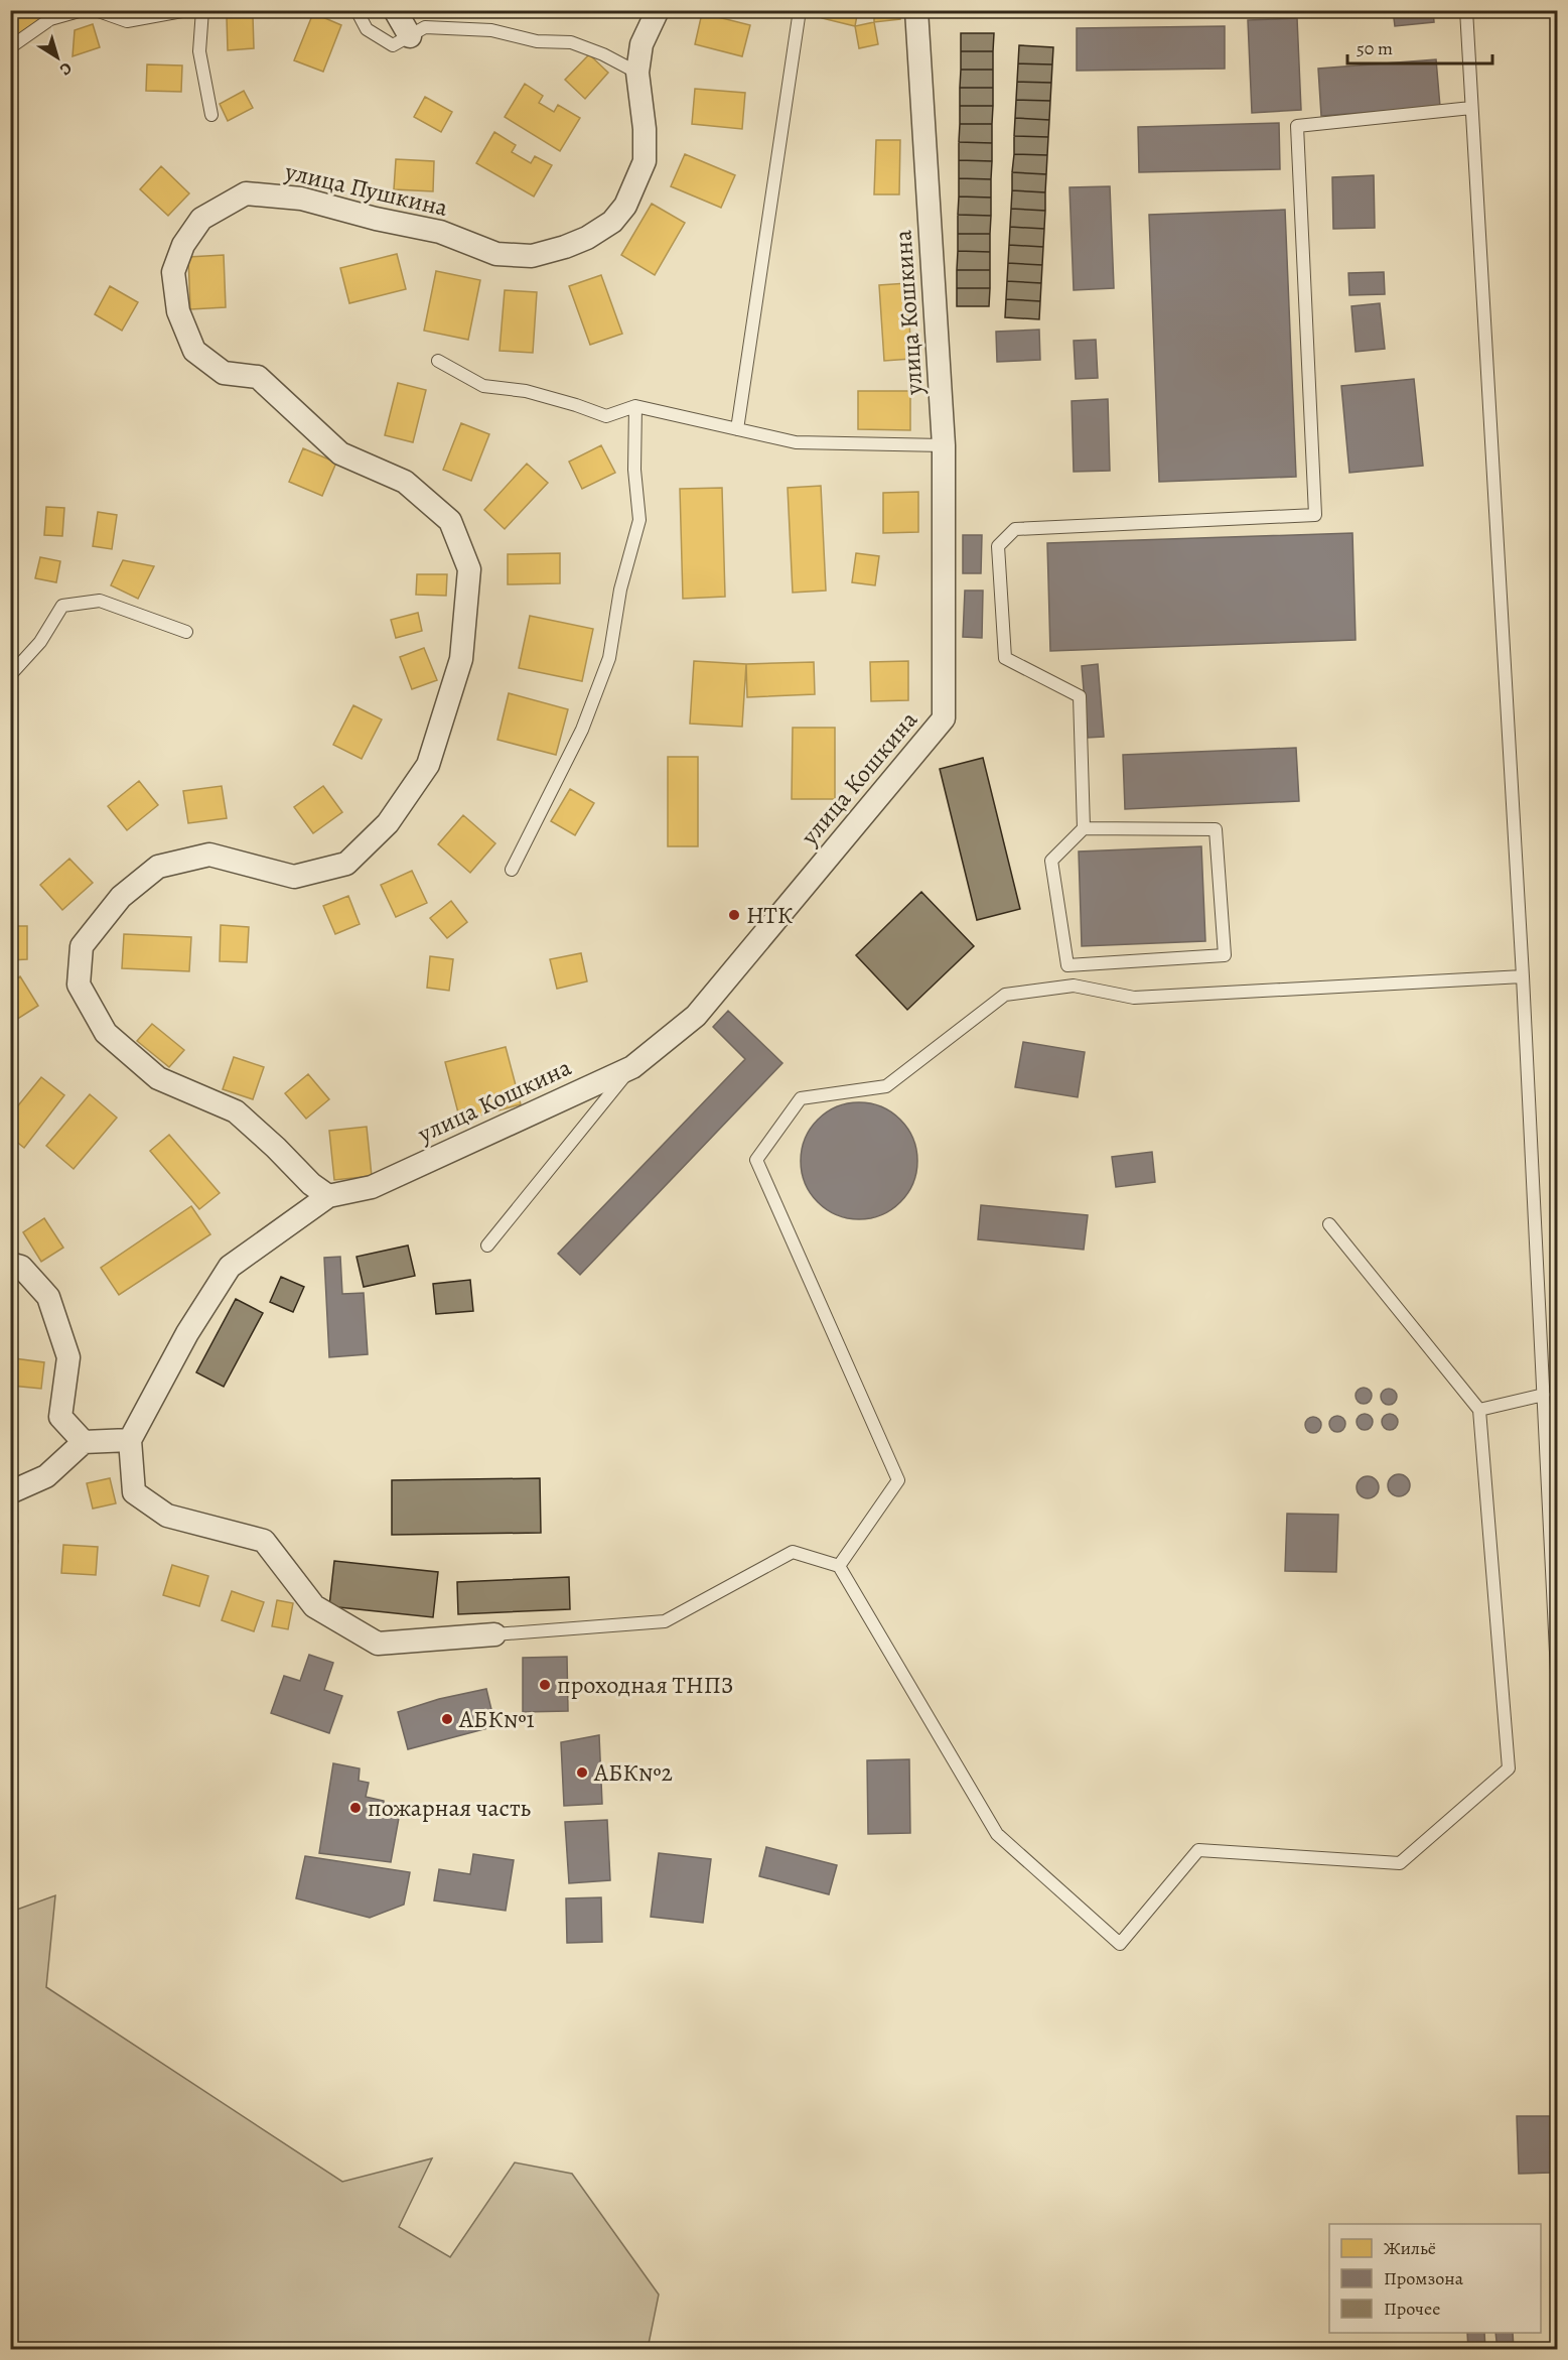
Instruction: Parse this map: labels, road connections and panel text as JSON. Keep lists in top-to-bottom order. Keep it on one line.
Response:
{"streets":{"street":["улица Пушкина","улица Кошкина"]},"crossings":[["улица Пушкина","улица Кошкина"]],"places":["НТК","проходная ТНПЗ","АБК№1","АБК№2","пожарная часть"],"legend":["Жильё","Промзона","Прочее"],"scale_bar":"50 m","north":"bottom right"}
